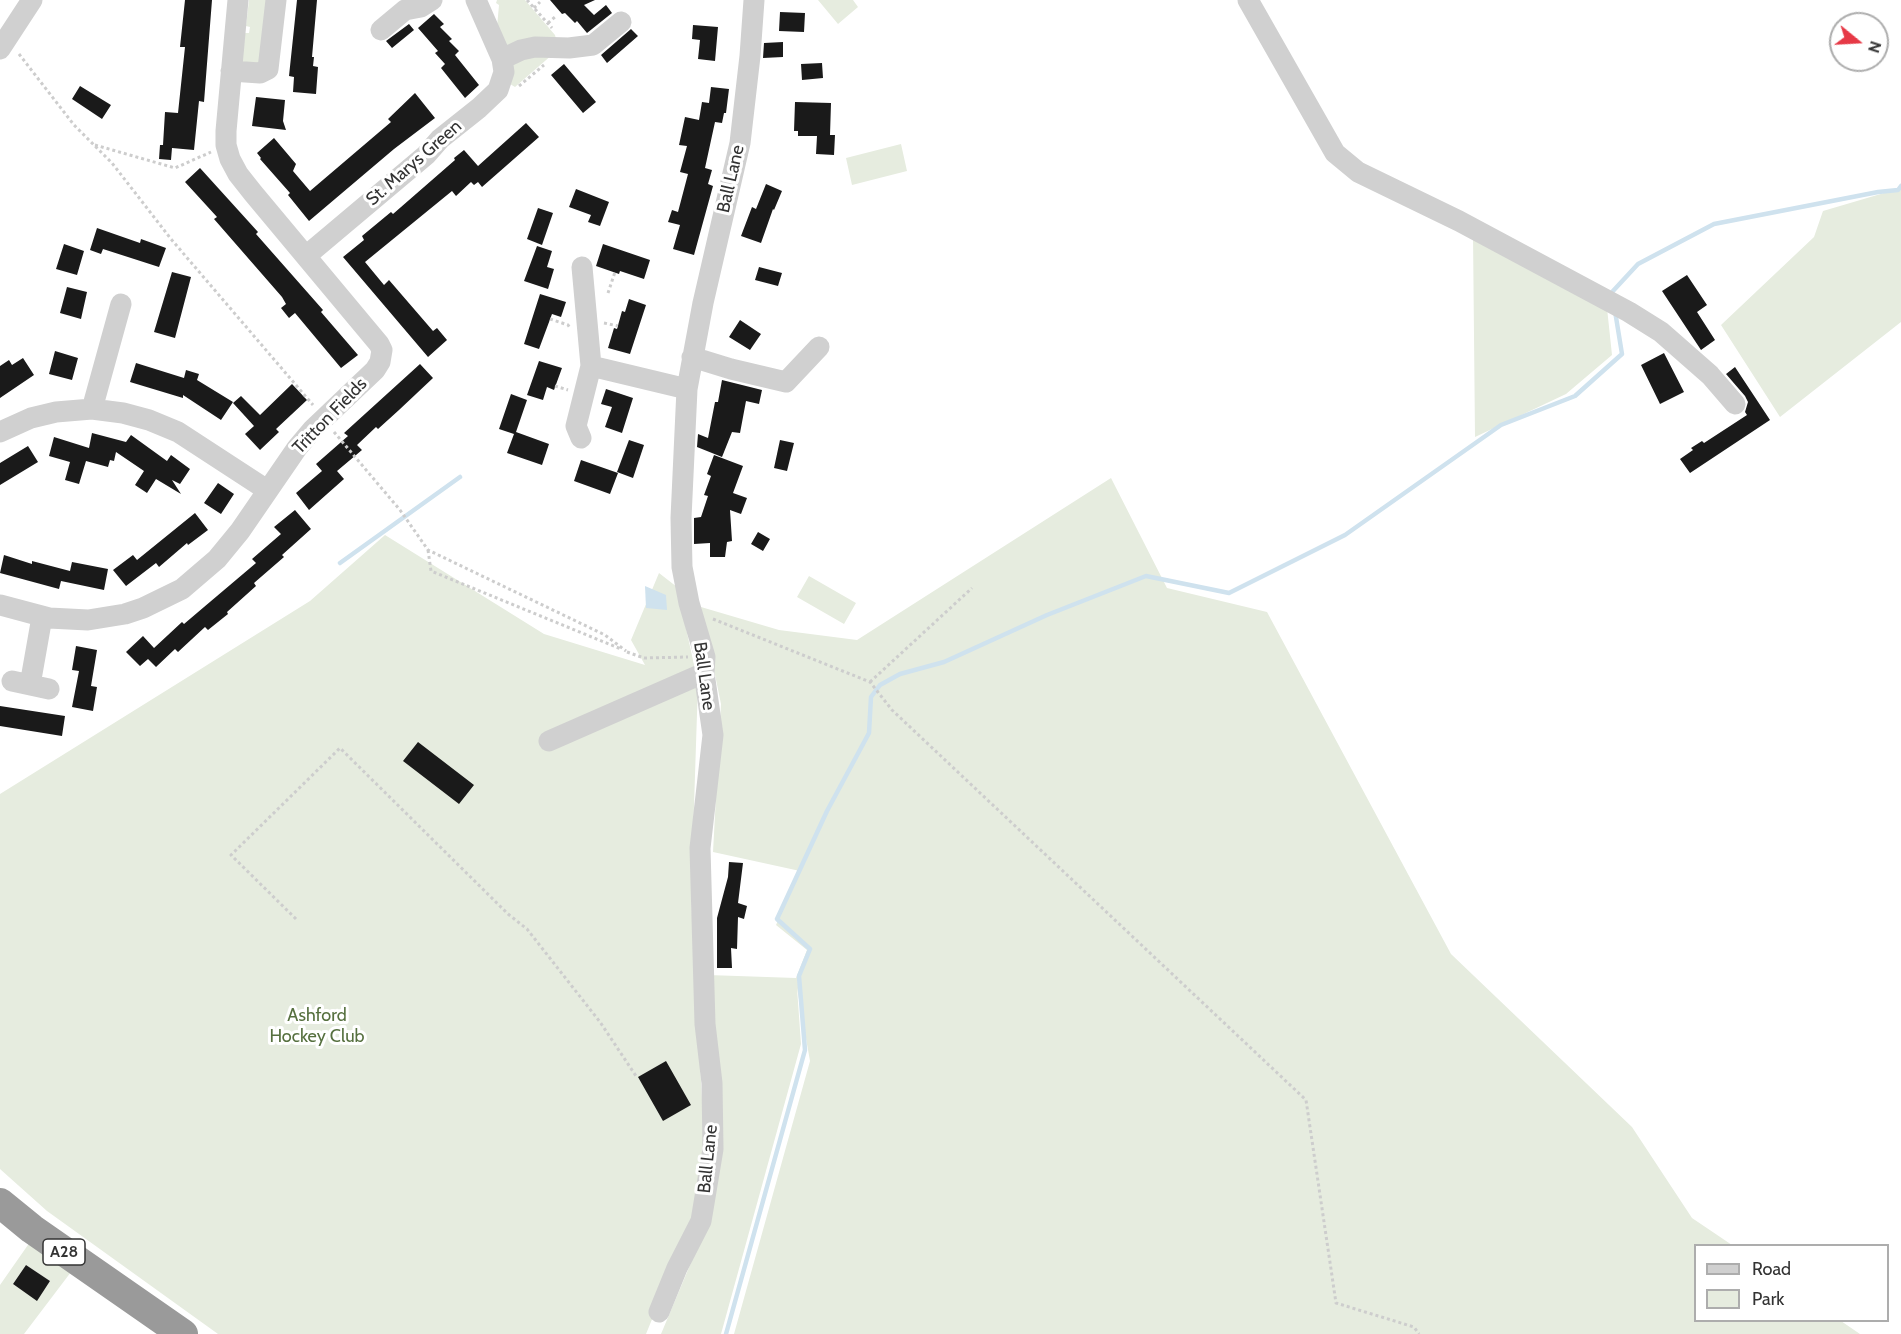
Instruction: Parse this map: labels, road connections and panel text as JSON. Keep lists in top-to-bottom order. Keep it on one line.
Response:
{"streets":{"highway":["A28"],"street":["St. Marys Green","Ball Lane","Tritton Fields"]},"crossings":[["St. Marys Green","Tritton Fields"]],"parks":["Ashford Hockey Club"],"legend":["Road","Park"],"north":"right"}
